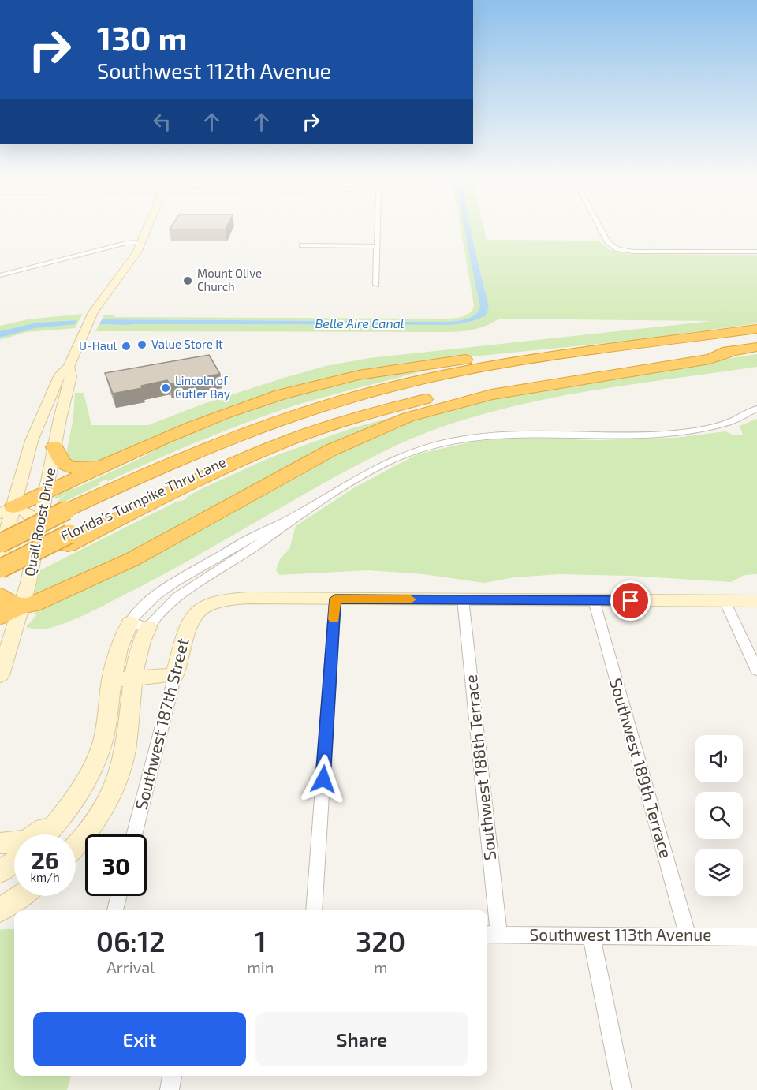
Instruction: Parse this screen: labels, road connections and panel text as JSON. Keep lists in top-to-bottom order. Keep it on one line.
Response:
{"streets":{"highway":["Florida's Turnpike Thru Lane"],"street":["Quail Roost Drive","Southwest 187th Street","Southwest 188th Terrace","Southwest 189th Terrace","Southwest 113th Avenue"]},"crossings":[["Florida's Turnpike Thru Lane","Quail Roost Drive"],["Southwest 188th Terrace","Southwest 113th Avenue"],["Southwest 189th Terrace","Southwest 113th Avenue"]],"water":["Belle Aire Canal"],"places":["Mount Olive Church","Value Store It","U-Haul","Lincoln of Cutler Bay"],"page":{"turn":["130 m","Southwest 112th Avenue"],"speed":"26 km/h","limit":"30","eta":["06:12","Arrival","1","min","320","m"],"buttons":["Exit","Share"]}}
